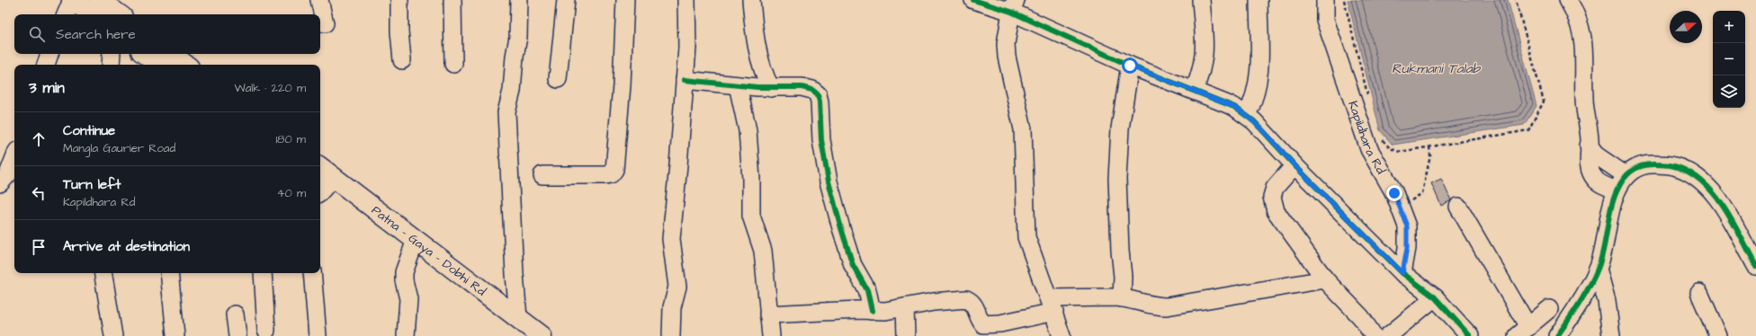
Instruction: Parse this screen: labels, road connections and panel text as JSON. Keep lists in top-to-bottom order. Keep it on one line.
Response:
{"streets":{"main road":["Patna - Gaya - Dobhi Rd"],"street":["Kapildhara Rd"]},"water":["Rukmani Talab"],"north":"right","page":{"map_buttons":["+","−"],"search":"Search here","heading":["3 min","Walk · 220 m"],"list":[["Continue","Mangla Gaurier Road","180 m"],["Turn left","Kapildhara Rd","40 m"],"Arrive at destination"]}}
